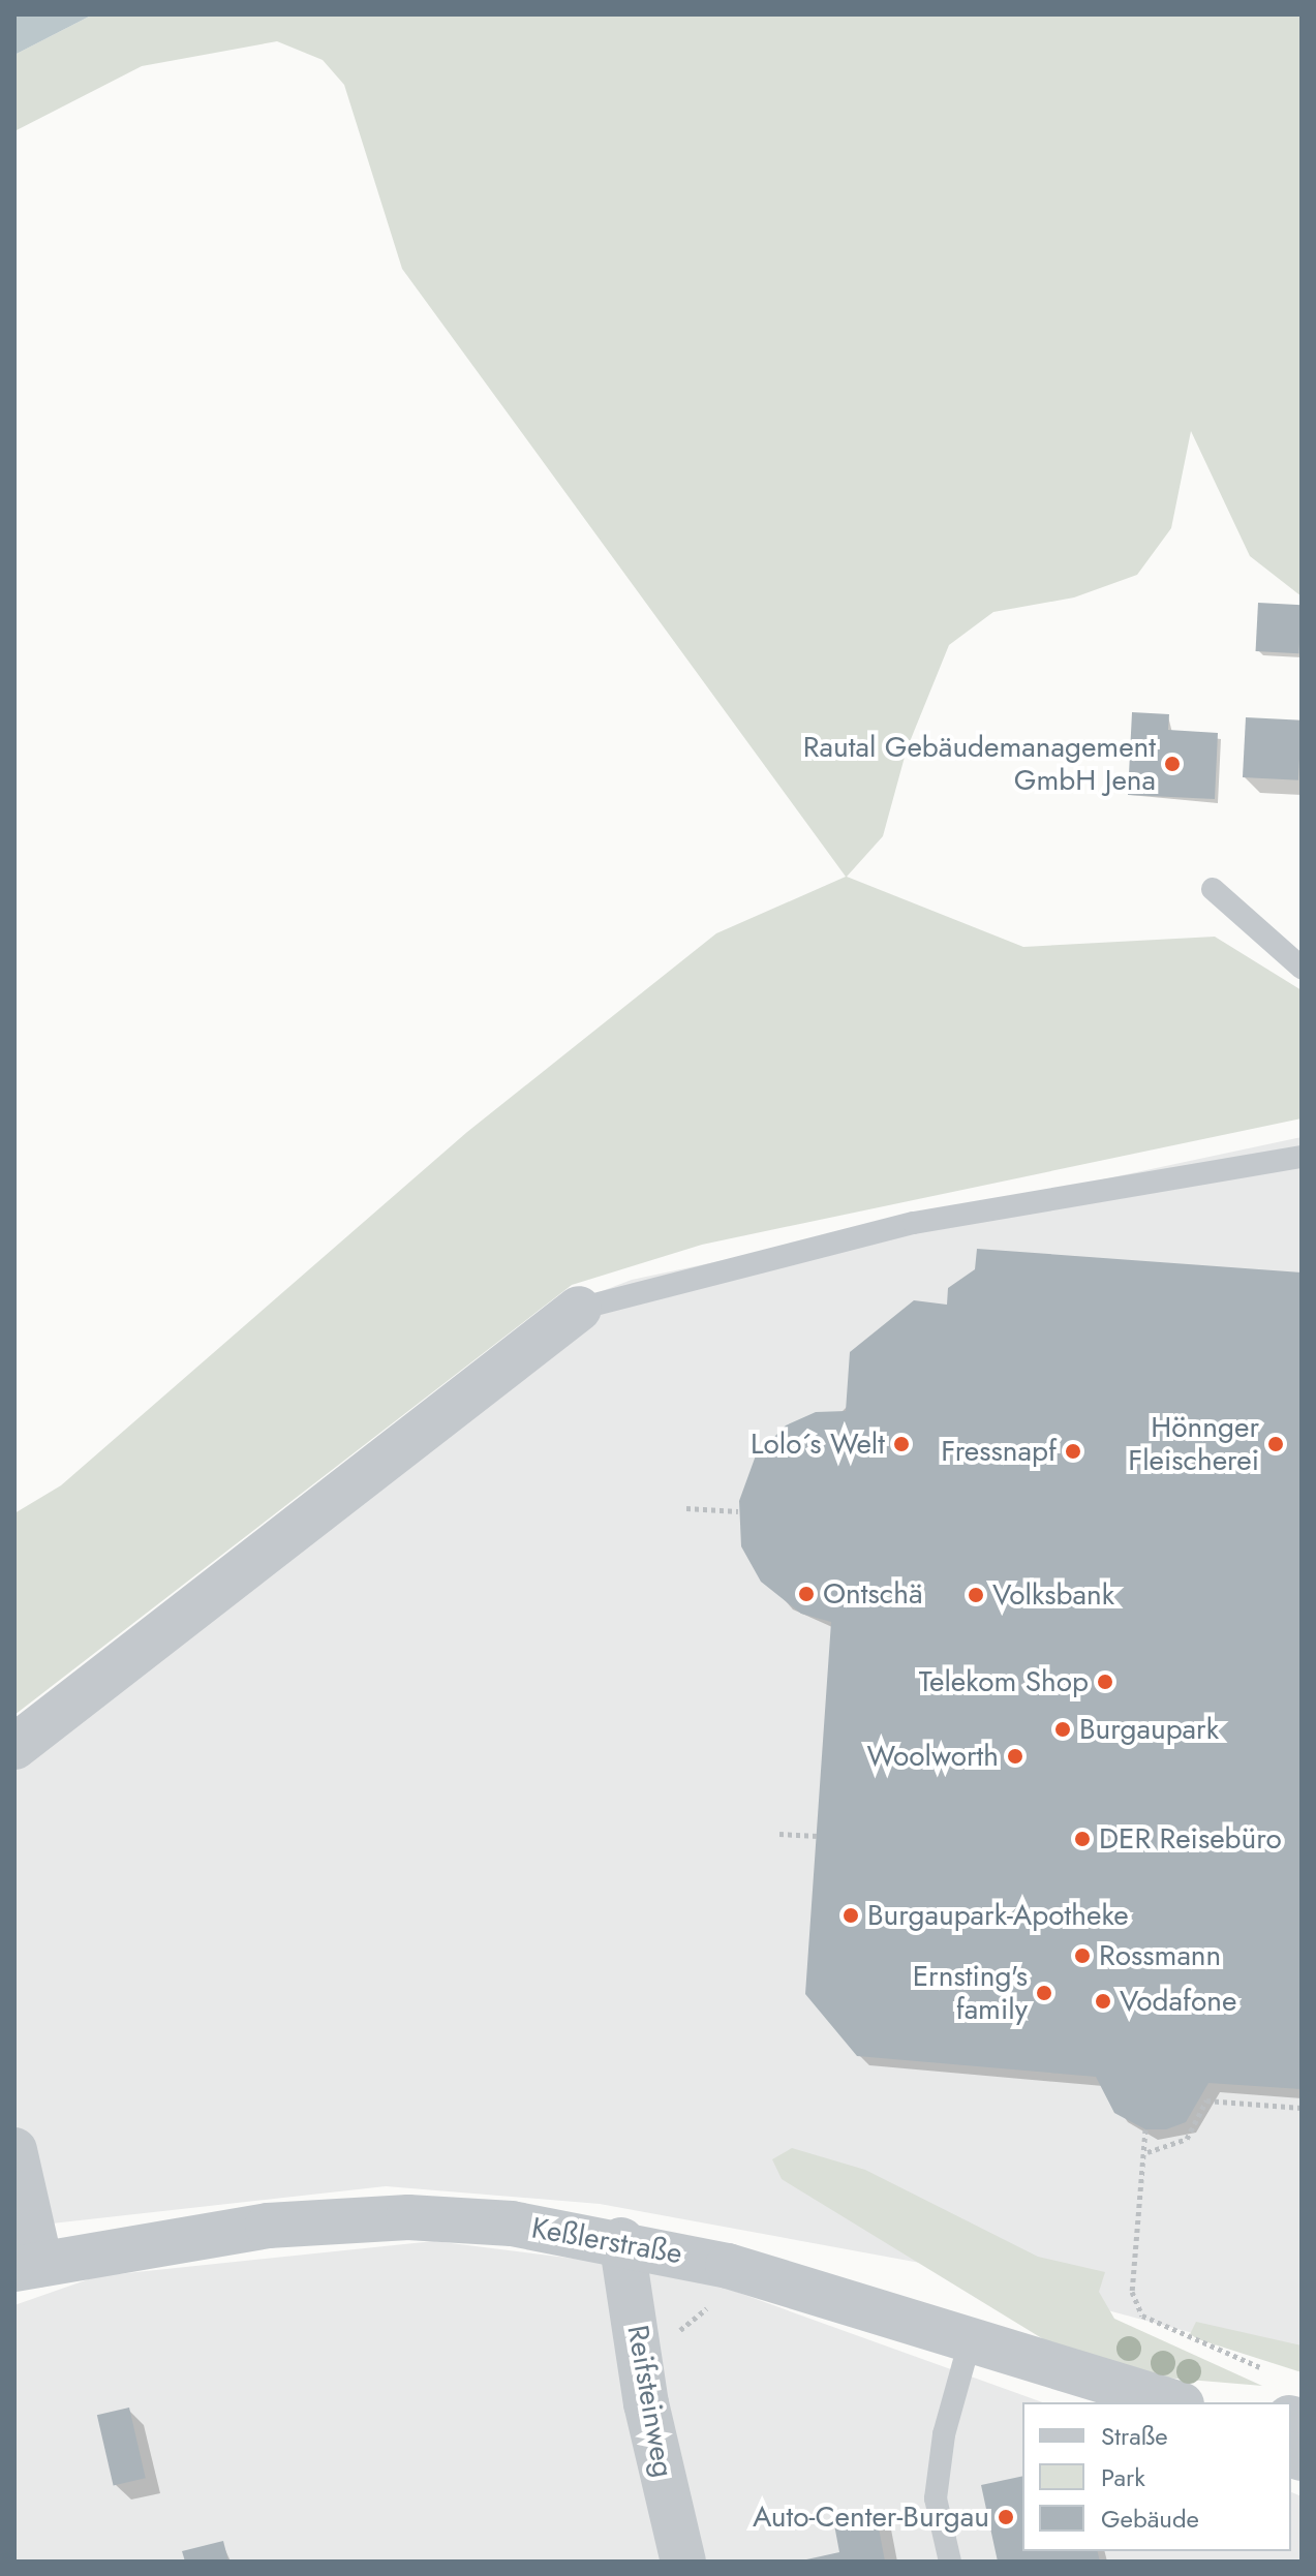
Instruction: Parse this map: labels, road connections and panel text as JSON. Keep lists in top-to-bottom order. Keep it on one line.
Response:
{"streets":{"street":["Keßlerstraße","Reifsteinweg"]},"crossings":[["Keßlerstraße","Reifsteinweg"]],"places":["Rautal Gebäudemanagement GmbH Jena","Lolo´s Welt","Hönnger Fleischerei","Fressnapf","Ontschä","Volksbank","Telekom Shop","Burgaupark","Woolworth","DER Reisebüro","Burgaupark-Apotheke","Rossmann","Ernsting's family","Vodafone","Auto-Center-Burgau"],"legend":["Straße","Park","Gebäude"]}
